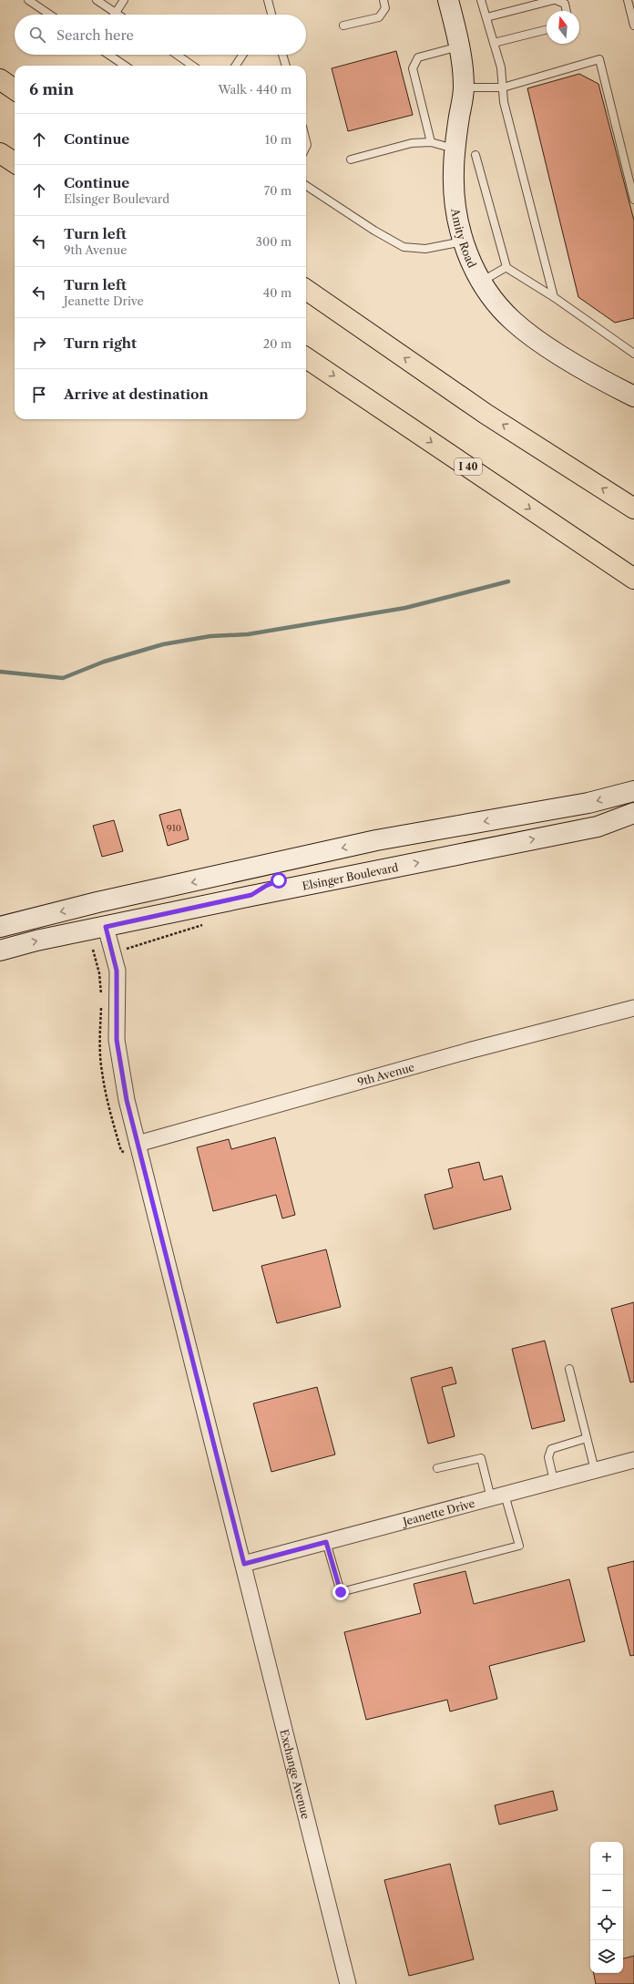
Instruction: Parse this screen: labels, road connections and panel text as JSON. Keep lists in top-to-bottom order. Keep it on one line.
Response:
{"streets":{"highway":["I 40"],"street":["Amity Road","Elsinger Boulevard","9th Avenue","Jeanette Drive","Exchange Avenue"]},"crossings":[["Jeanette Drive","Exchange Avenue"]],"house_numbers":["910"],"north":"top","page":{"search":"Search here","heading":["6 min","Walk · 440 m"],"list":[["Continue","10 m"],["Continue","Elsinger Boulevard","70 m"],["Turn left","9th Avenue","300 m"],["Turn left","Jeanette Drive","40 m"],["Turn right","20 m"],"Arrive at destination"],"map_buttons":["+","−"]}}
